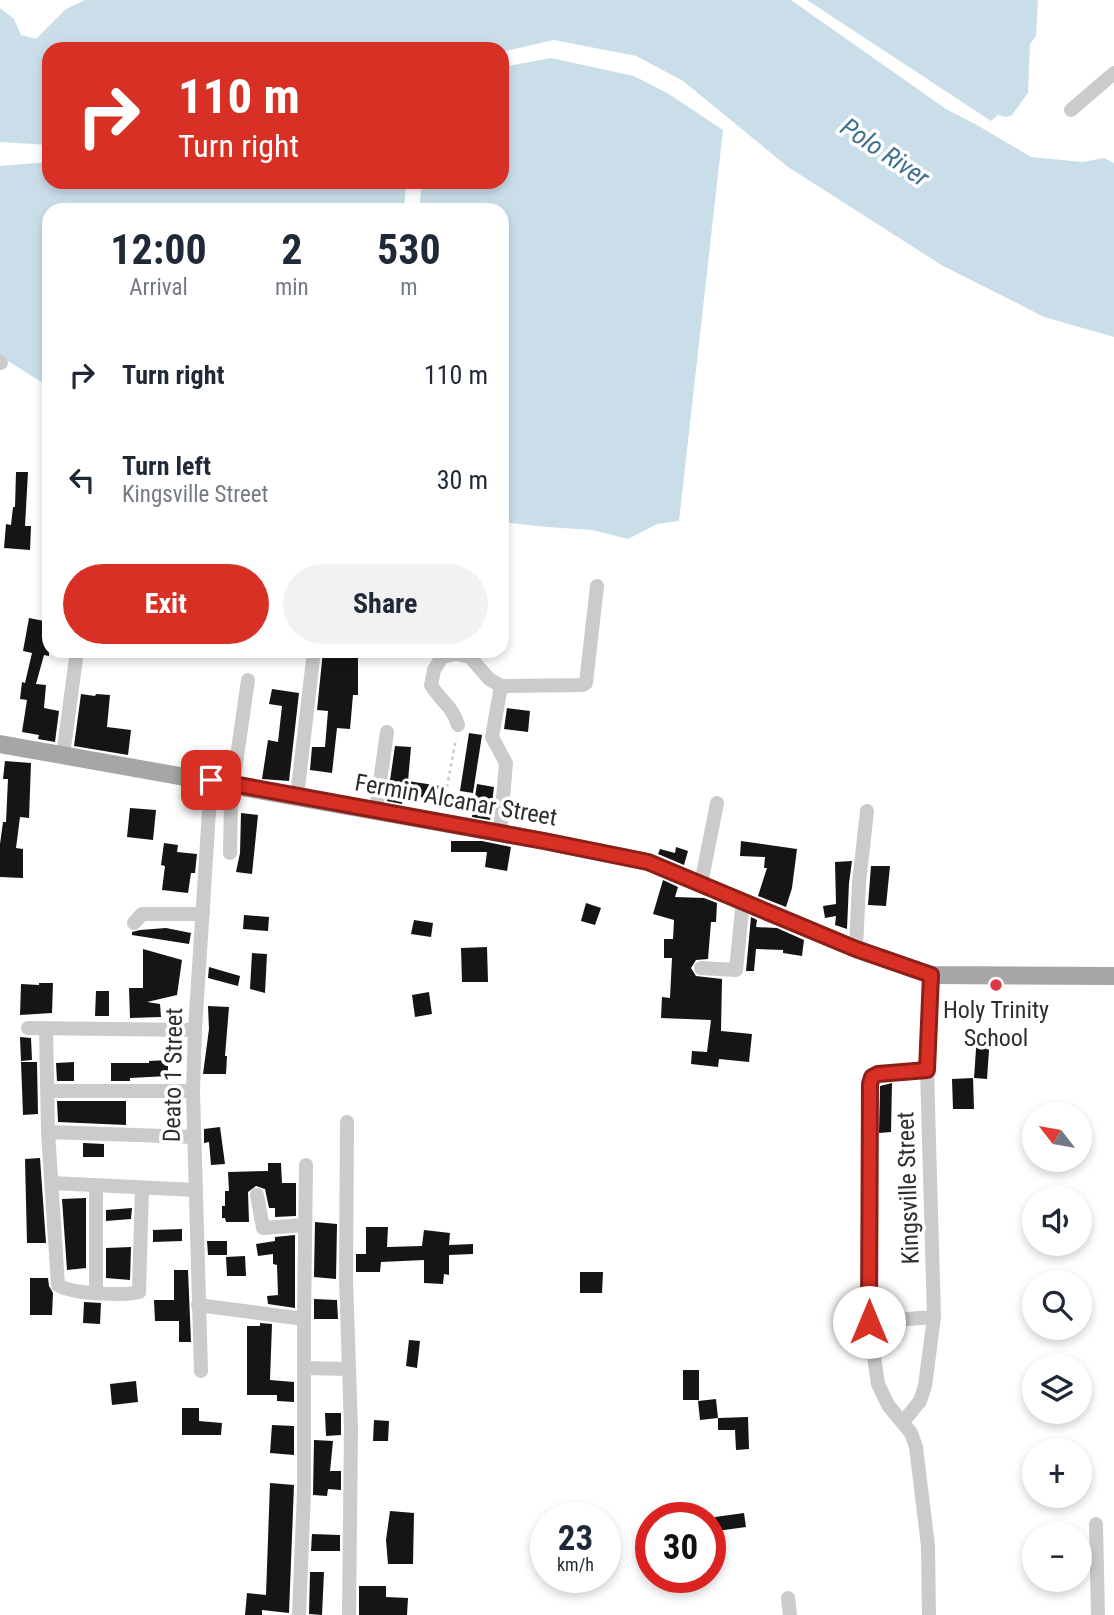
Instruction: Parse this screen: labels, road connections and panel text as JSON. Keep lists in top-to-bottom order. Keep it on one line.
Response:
{"streets":{"main road":["Fermin Alcanar Street"],"street":["Deato 1 Street","Kingsville Street"]},"crossings":[["Fermin Alcanar Street","Deato 1 Street"],["Fermin Alcanar Street","Kingsville Street"]],"water":["Polo River"],"places":["Holy Trinity School"],"north":"top left","page":{"turn":["110 m","Turn right"],"eta":["12:00","Arrival","2","min","530","m"],"list":[{"name":"Turn right","value":"110 m"},{"name":"Turn left","note":"Kingsville Street","value":"30 m"}],"buttons":["Exit","Share"],"map_buttons":["+","−"],"speed":"23 km/h","limit":"30"}}
